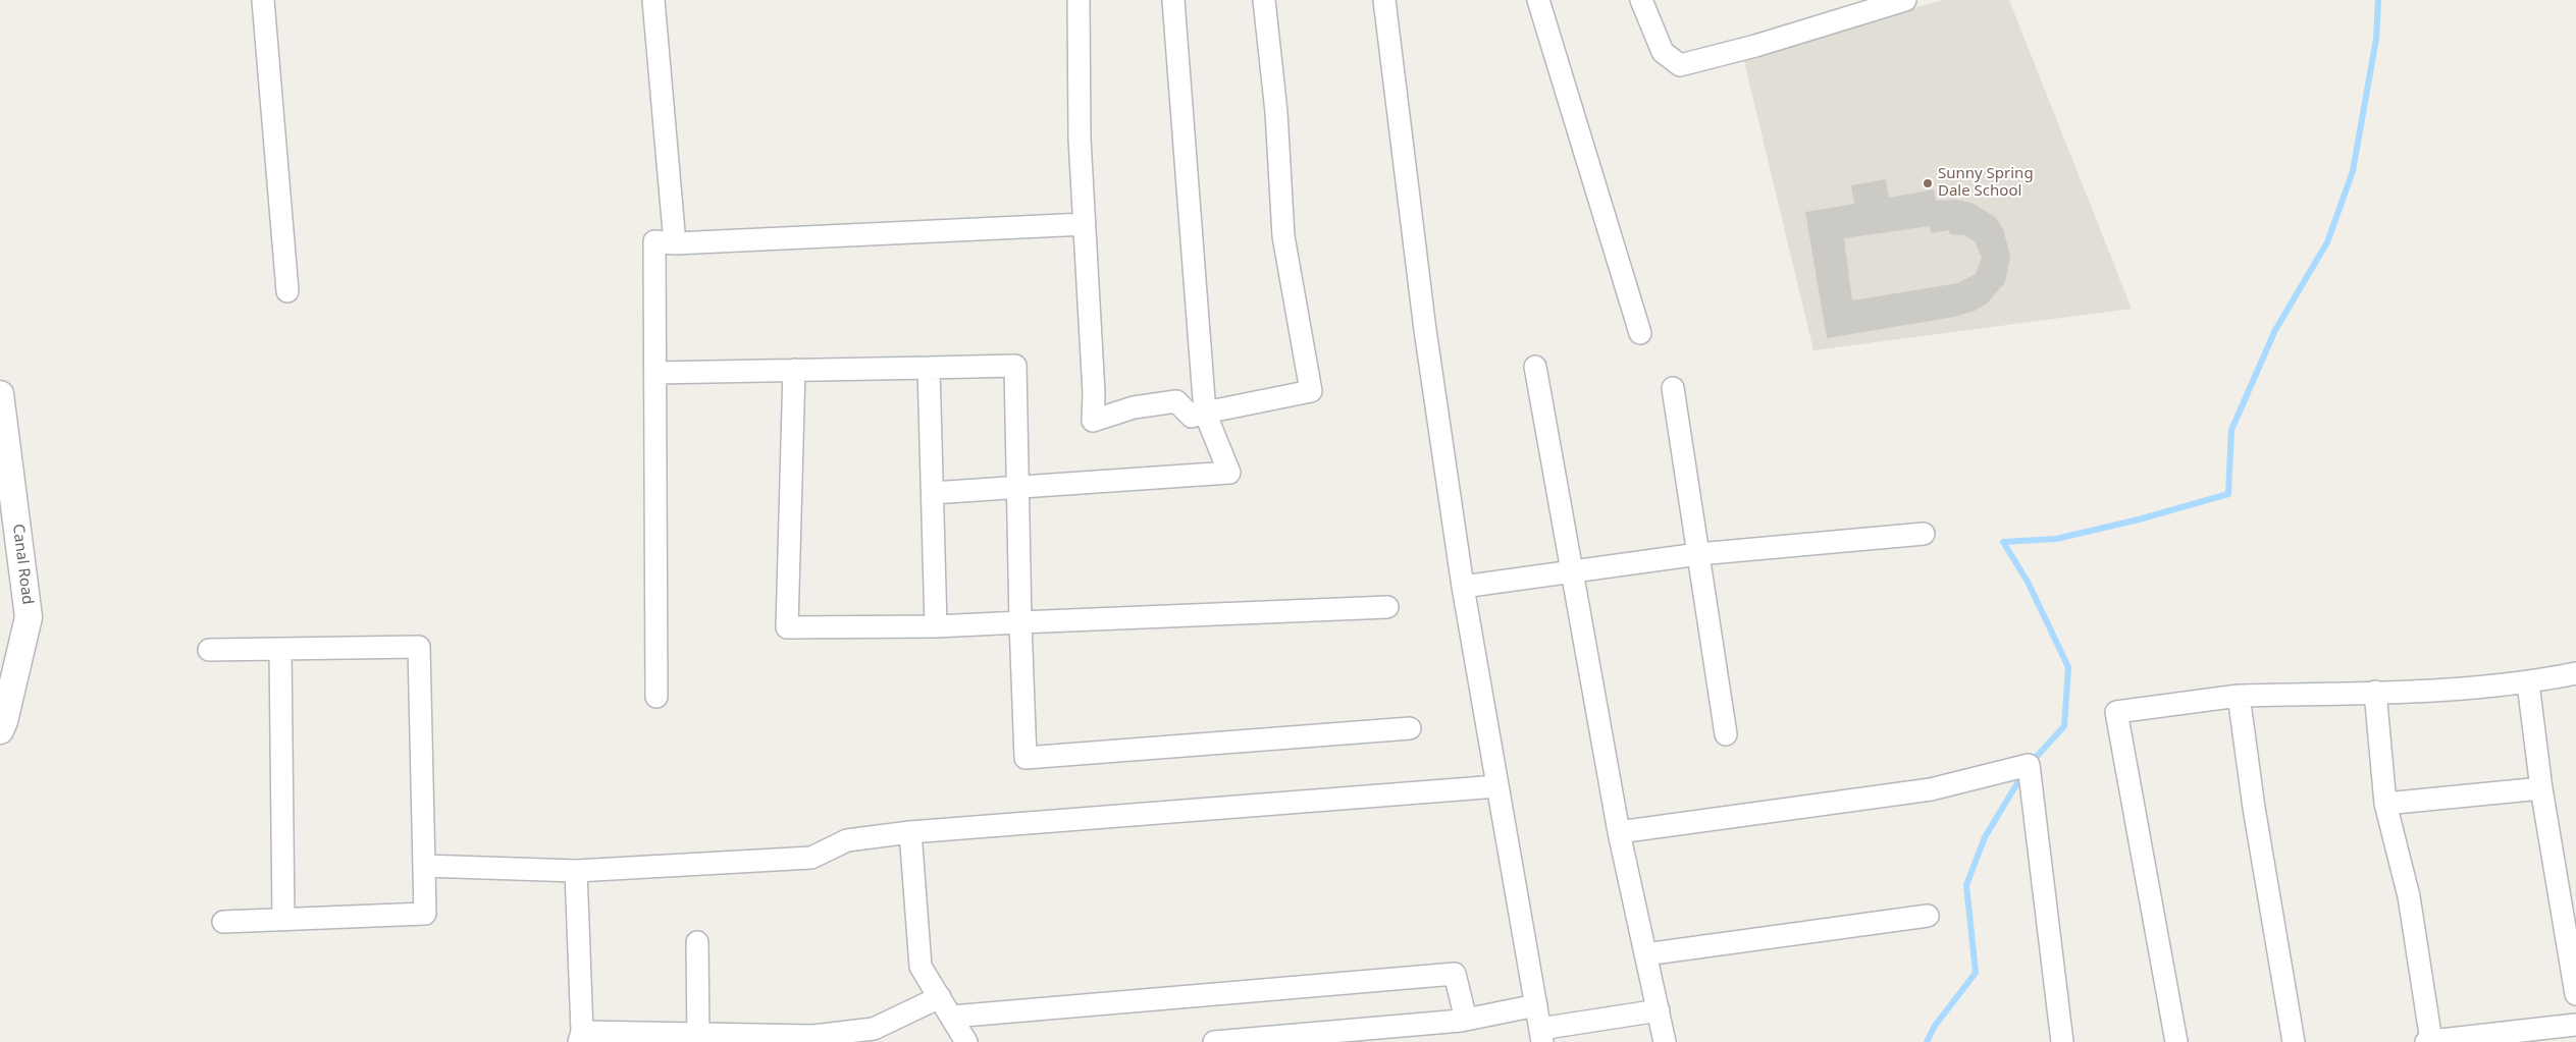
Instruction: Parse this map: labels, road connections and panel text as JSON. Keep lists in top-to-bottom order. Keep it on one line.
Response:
{"streets":{"street":["Canal Road"]},"places":["Sunny Spring Dale School"]}
